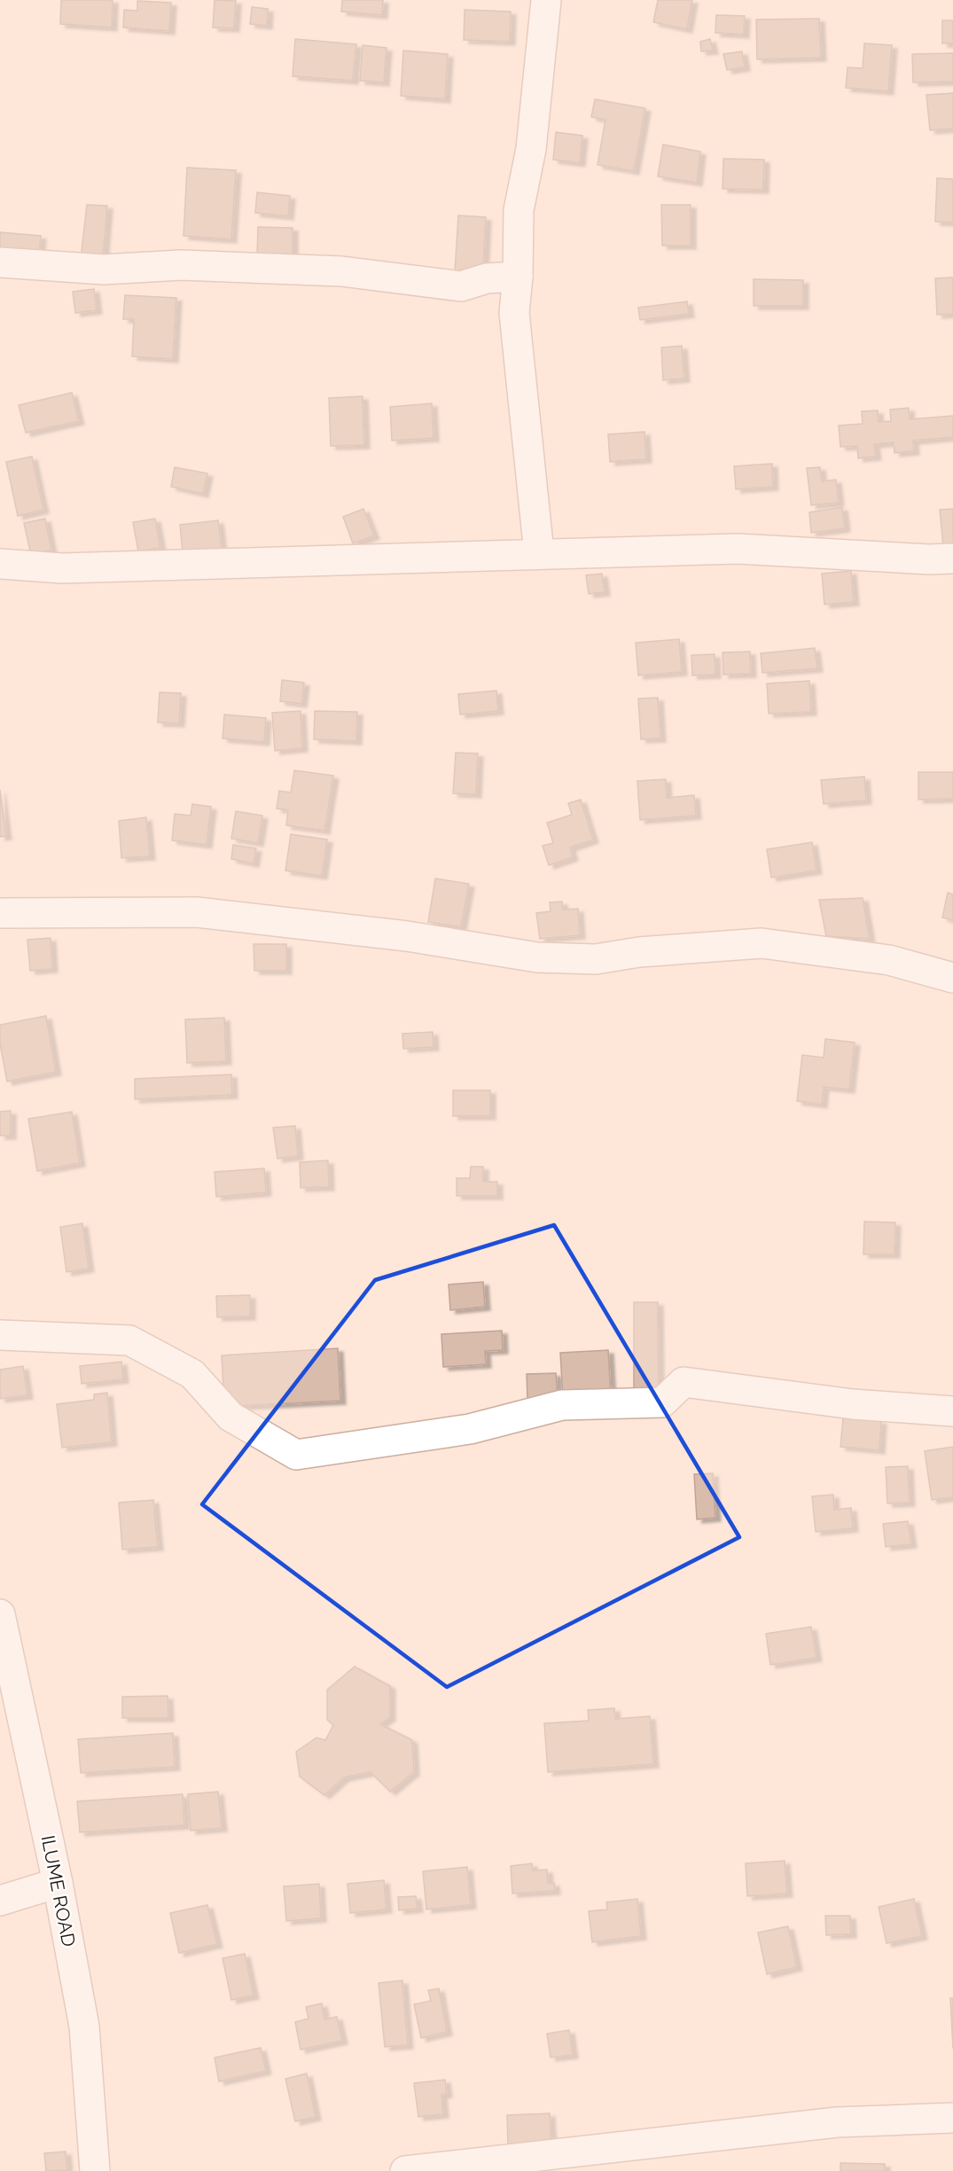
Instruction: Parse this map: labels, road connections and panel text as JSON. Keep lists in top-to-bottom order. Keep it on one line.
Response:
{"streets":{"street":["ILUME ROAD"]}}
